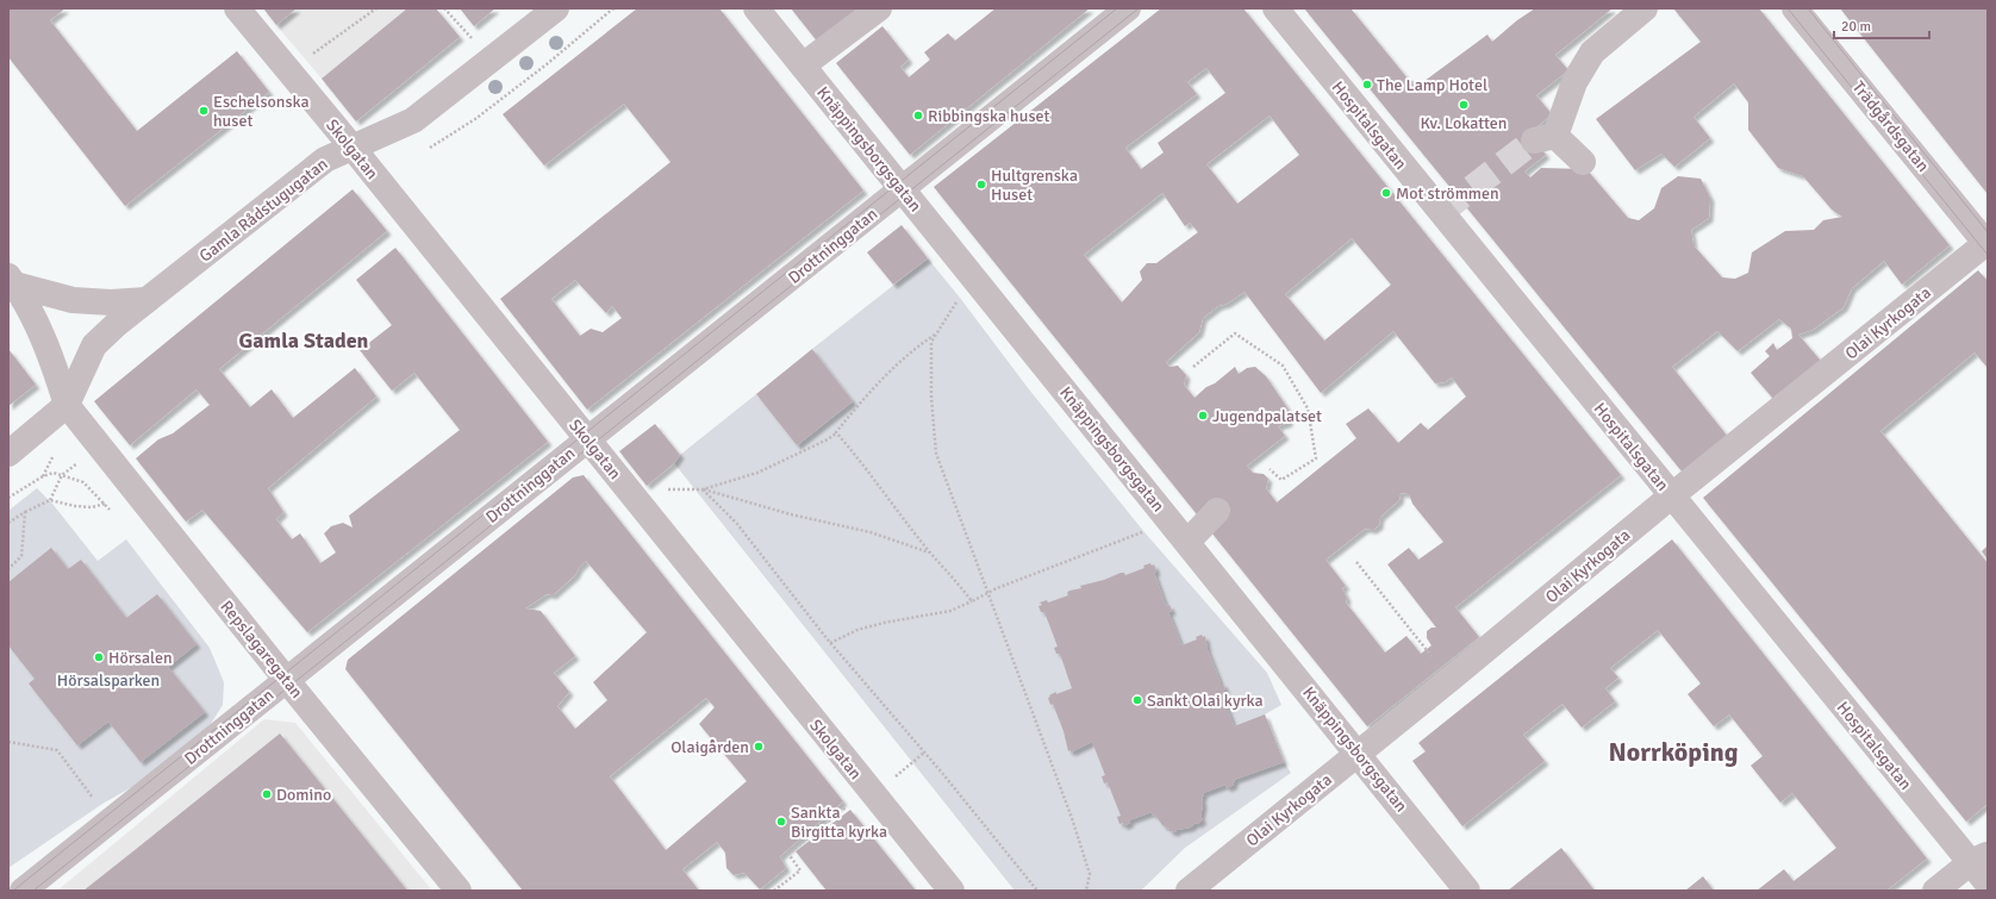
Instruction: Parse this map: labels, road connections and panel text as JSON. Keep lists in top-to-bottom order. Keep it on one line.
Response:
{"streets":{"street":["Hospitalsgatan","Trädgårdsgatan","Skolgatan","Knäppingsborgsgatan","Gamla Rådstugugatan","Drottninggatan","Olai Kyrkogata","Repslagaregatan"]},"crossings":[["Hospitalsgatan","Olai Kyrkogata"],["Trädgårdsgatan","Olai Kyrkogata"],["Skolgatan","Gamla Rådstugugatan"],["Skolgatan","Drottninggatan"],["Knäppingsborgsgatan","Drottninggatan"],["Knäppingsborgsgatan","Olai Kyrkogata"],["Gamla Rådstugugatan","Repslagaregatan"],["Drottninggatan","Repslagaregatan"]],"districts":["Gamla Staden","Norrköping"],"parks":["Hörsalsparken"],"places":["The Lamp Hotel","Kv. Lokatten","Eschelsonska huset","Ribbingska huset","Hultgrenska Huset","Mot strömmen","Jugendpalatset","Hörsalen","Sankt Olai kyrka","Olaigården","Domino","Sankta Birgitta kyrka"],"scale_bar":"20 m"}
